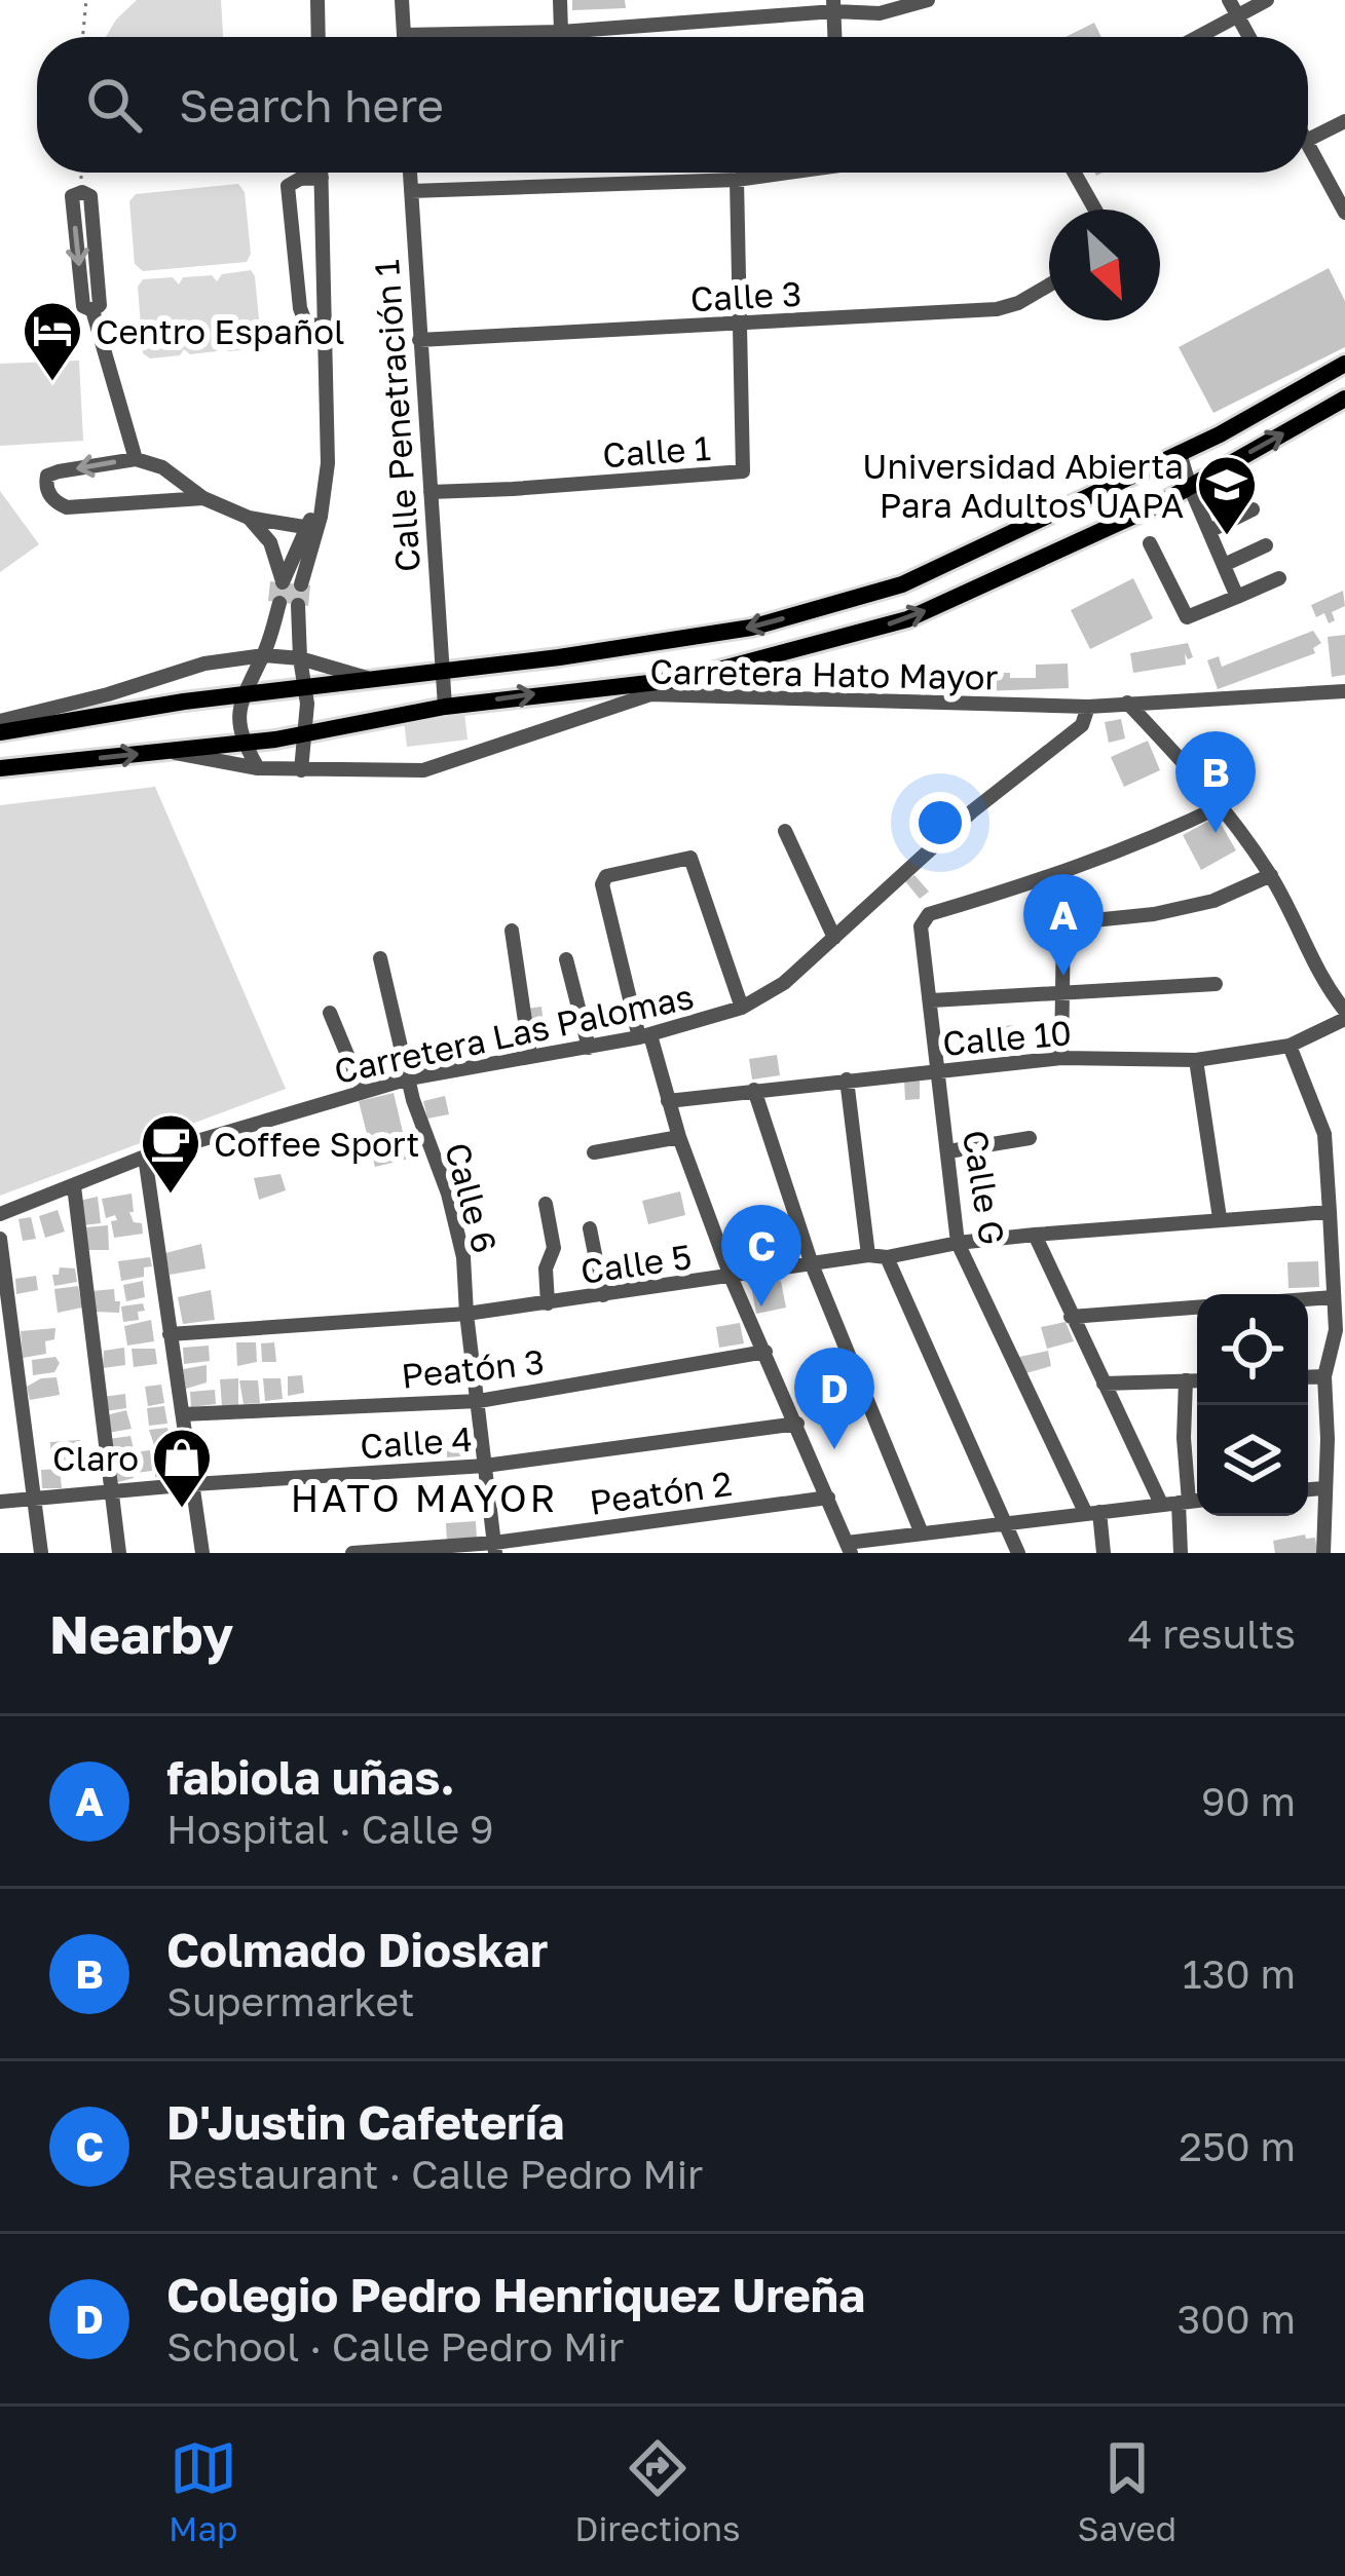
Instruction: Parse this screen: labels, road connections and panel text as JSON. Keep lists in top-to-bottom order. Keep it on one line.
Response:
{"streets":{"street":["Calle 3","Calle Penetración 1","Calle 1","Carretera Hato Mayor","Carretera Las Palomas","Calle 10","Calle G","Calle 6","Calle 5","Peatón 3","Calle 4","Peatón 2"]},"crossings":[["Calle 3","Calle Penetración 1"],["Calle 3","Calle 1"],["Calle Penetración 1","Calle 1"],["Carretera Hato Mayor","Carretera Las Palomas"],["Carretera Las Palomas","Calle 6"],["Calle 10","Calle G"],["Calle G","Calle 5"],["Calle 6","Calle 5"],["Calle 6","Peatón 3"],["Calle 6","Calle 4"],["Calle 6","Peatón 2"]],"districts":["HATO MAYOR"],"places":{"hotel":["Centro Español"],"school or university":["Universidad Abierta Para Adultos UAPA"],"cafe":["Coffee Sport"],"shop":["Claro"]},"north":"bottom right","page":{"search":"Search here","pins":["B","A","C","D"],"heading":["Nearby","4 results"],"list":[{"mark":"A","name":"fabiola uñas.","note":"Hospital · Calle 9","value":"90 m"},{"mark":"B","name":"Colmado Dioskar","note":"Supermarket","value":"130 m"},{"mark":"C","name":"D'Justin Cafetería","note":"Restaurant · Calle Pedro Mir","value":"250 m"},{"mark":"D","name":"Colegio Pedro Henriquez Ureña","note":"School · Calle Pedro Mir","value":"300 m"}],"nav":["Map","Directions","Saved"]}}
